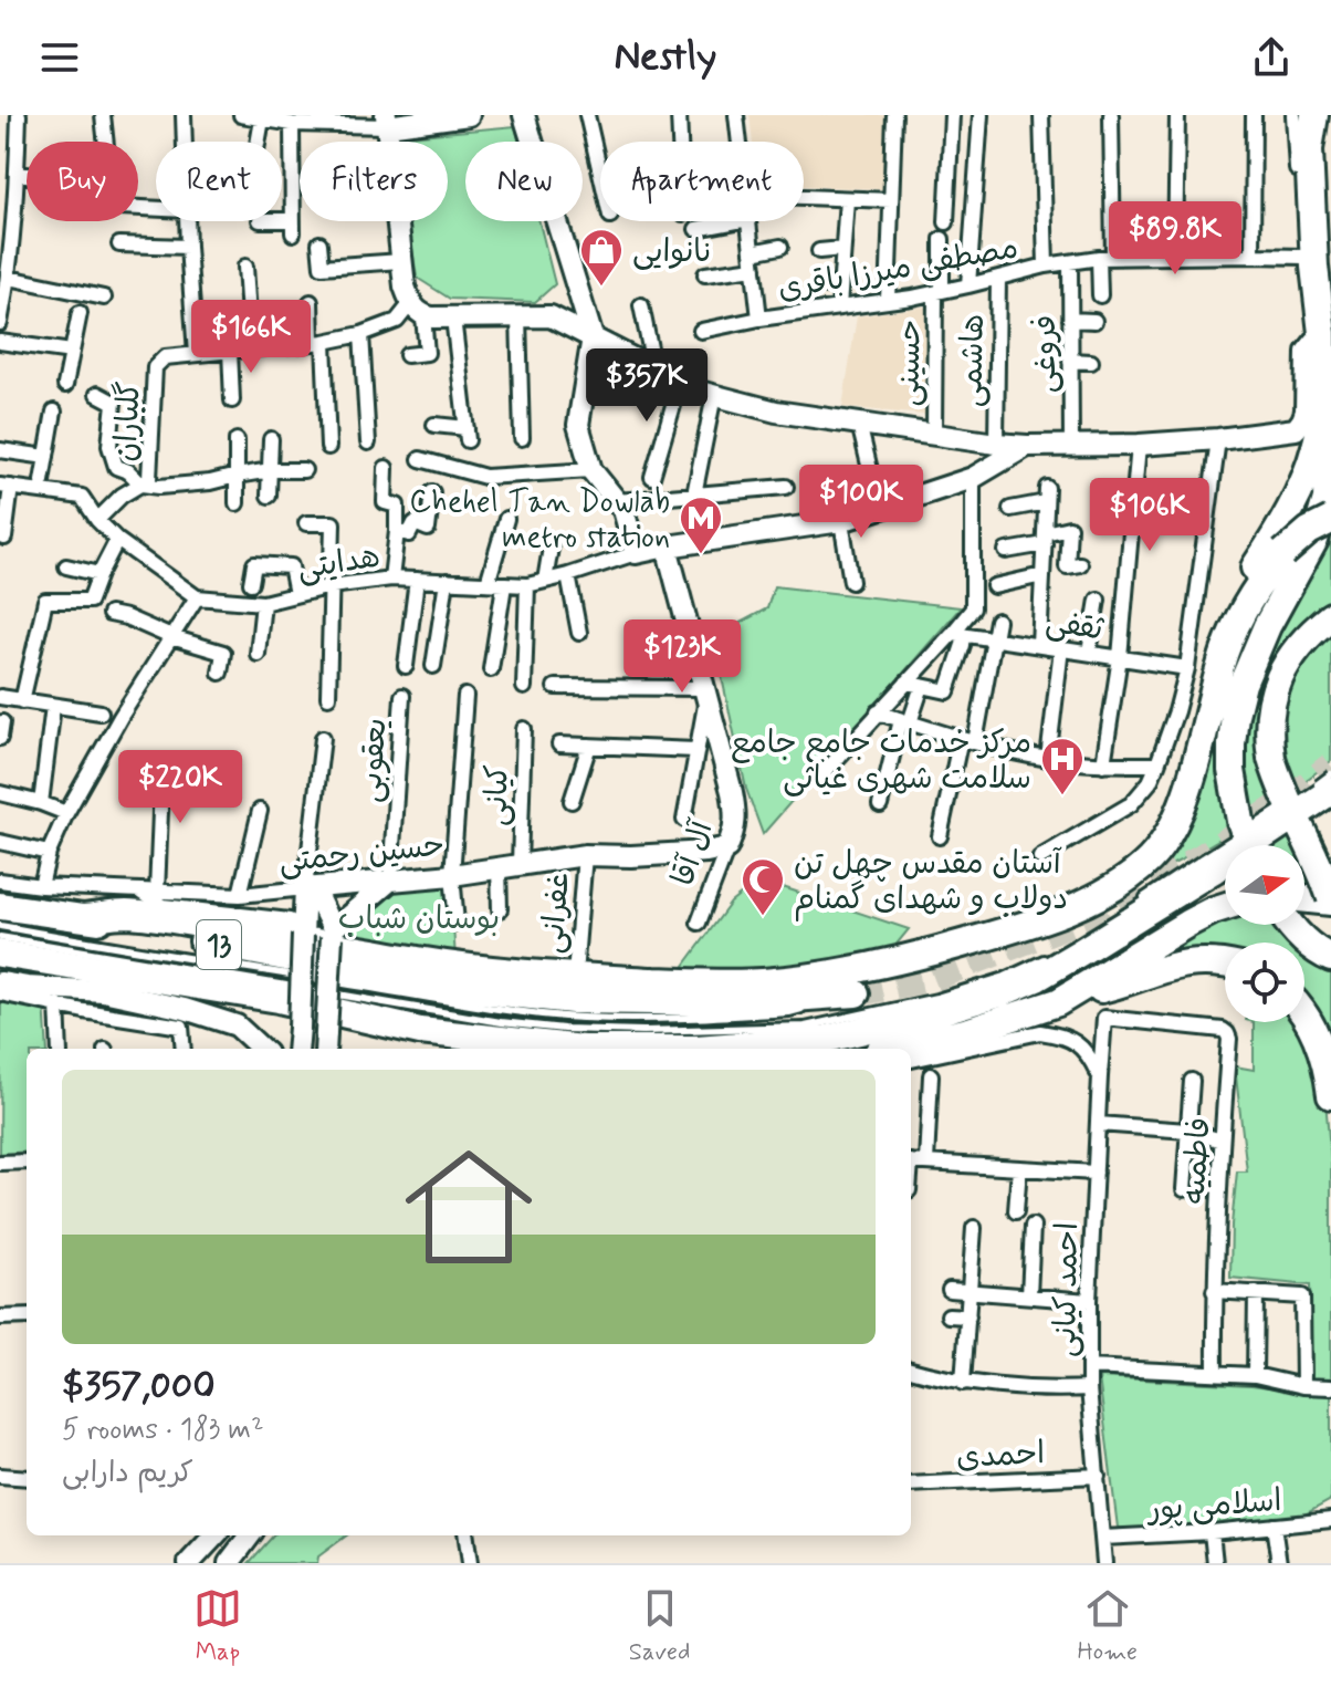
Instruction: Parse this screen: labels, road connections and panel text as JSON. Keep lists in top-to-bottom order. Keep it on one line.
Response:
{"streets":{"highway":["13"],"main road":["حسین رحمتی","آل آقا"],"street":["مصطفی میرزا باقری","فروغی","هاشمی","حسینی","گلباران","هدایتی","ثقفی","یعقوبی","کیانی","غفرانی","فاطمیه","احمد کیانی","احمدی","اسلامی پور"]},"crossings":[["مصطفی میرزا باقری","هاشمی"],["مصطفی میرزا باقری","حسینی"],["یعقوبی","حسین رحمتی"],["کیانی","حسین رحمتی"],["حسین رحمتی","آل آقا"],["حسین رحمتی","غفرانی"],["فاطمیه","احمد کیانی"],["احمد کیانی","احمدی"],["احمد کیانی","اسلامی پور"]],"parks":["بوستان شباب"],"places":{"shop":["نانوایی"],"metro station":["Chehel Tan Dowlab metro station"],"hospital":["مرکز خدمات جامع جامع سلامت شهری غیاثی"],"mosque":["آستان مقدس چهل تن دولاب و شهدای گمنام"]},"north":"right","page":{"header":"Nestly","chip":["Buy","Rent","Filters","New","Apartment"],"price":["$89.8K","$166K","$357K","$100K","$106K","$123K","$220K"],"list":[{"name":"$357,000","note":"5 rooms · 183 m² · کریم دارابی"}],"tabs":["Map","Saved","Home"]}}
